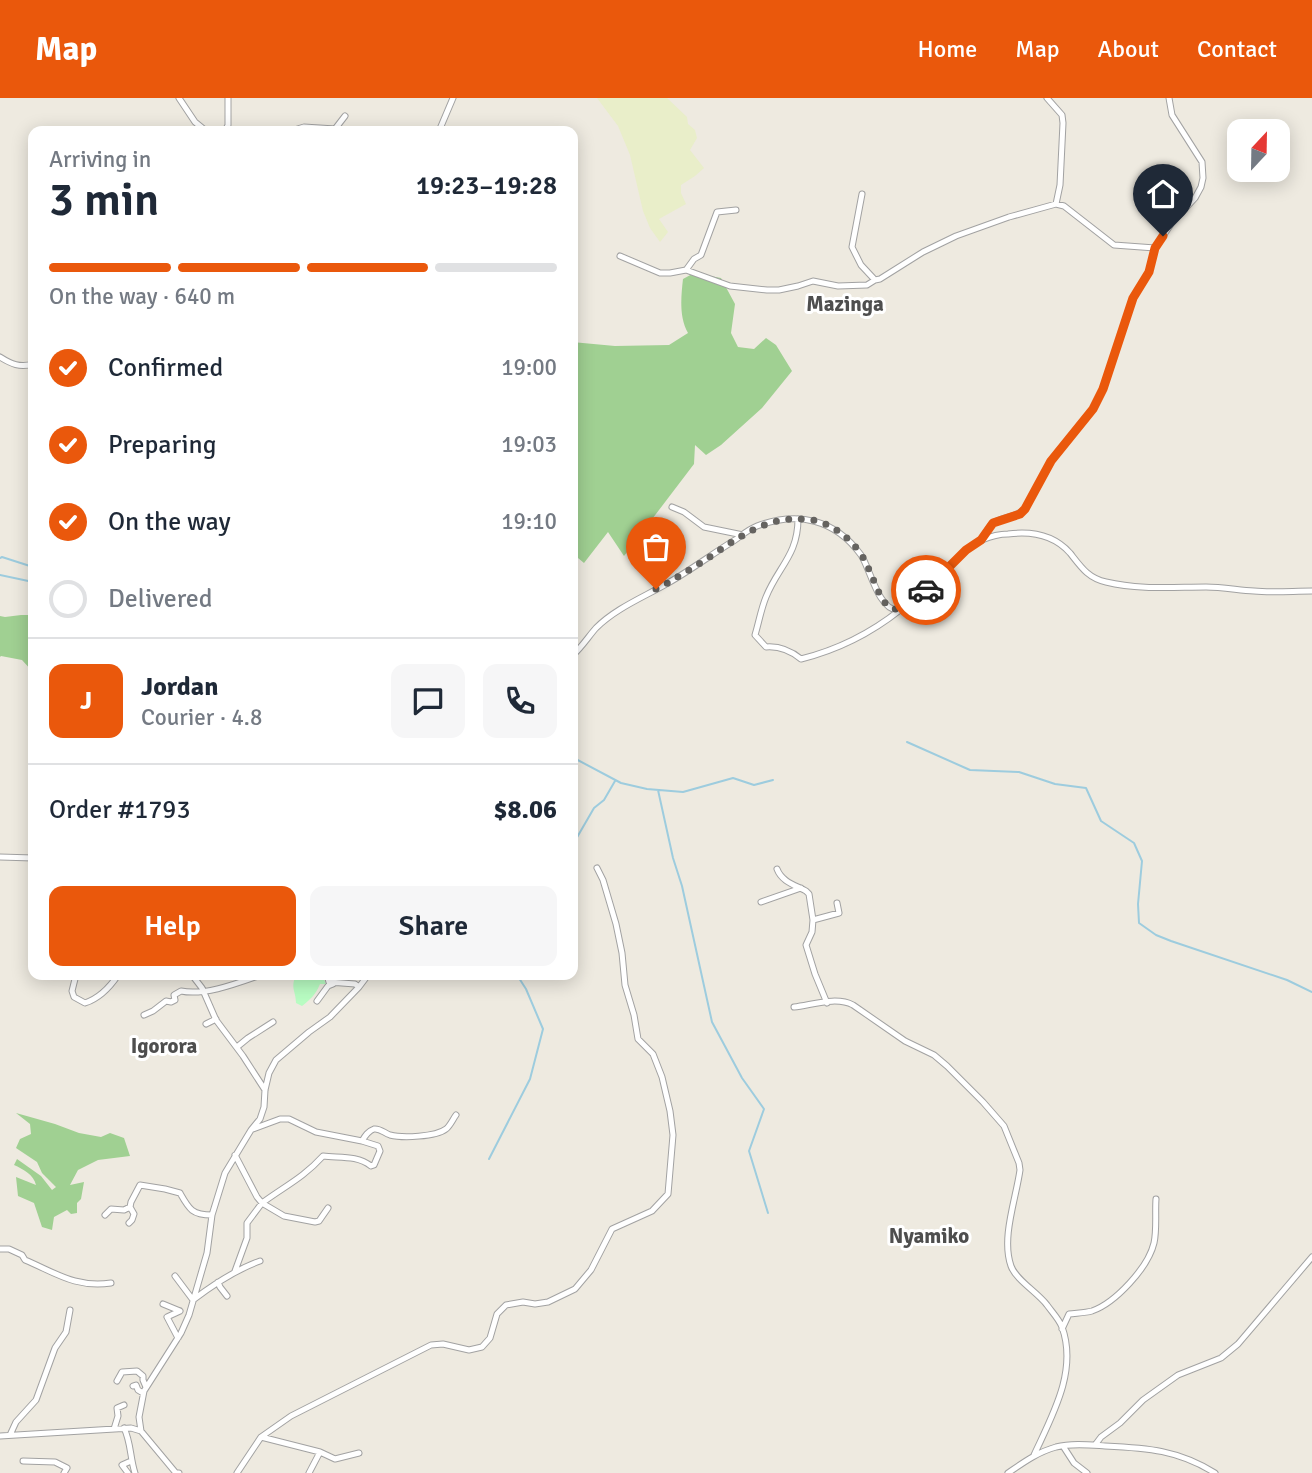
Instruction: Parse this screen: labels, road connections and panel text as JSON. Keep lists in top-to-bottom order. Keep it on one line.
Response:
{"districts":["Mazinga","Igorora","Nyamiko"],"north":"top","page":{"header":"Map","nav":["Home","Map","About","Contact"],"heading":["3 min","Arriving in","19:23–19:28"],"panel":["Jordan","Courier · 4.8","Order #1793","$8.06"],"bar":"On the way · 640 m","list":[["Confirmed","19:00"],["Preparing","19:03"],["On the way","19:10"],"Delivered"],"round":"J","buttons":["Help","Share"]}}
